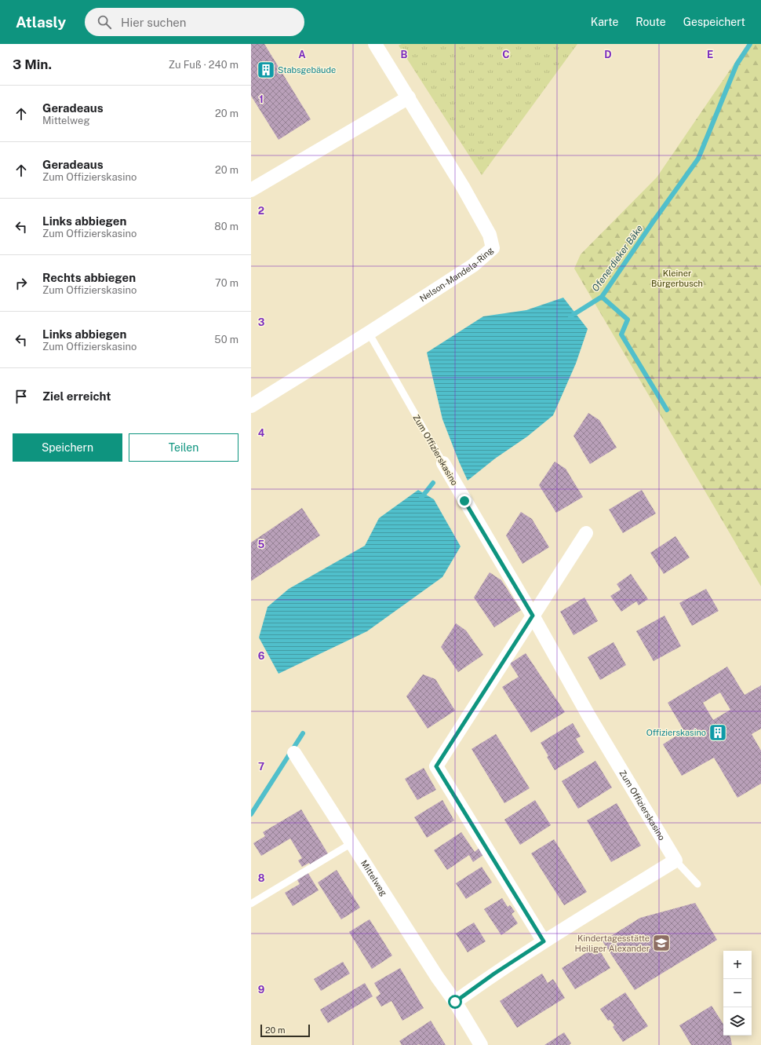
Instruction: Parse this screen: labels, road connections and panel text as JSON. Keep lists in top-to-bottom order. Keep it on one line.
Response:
{"streets":{"street":["Nelson-Mandela-Ring","Zum Offizierskasino","Mittelweg"]},"crossings":[["Nelson-Mandela-Ring","Zum Offizierskasino"]],"water":["Ofenerdieker Bäke"],"parks":["Kleiner Bürgerbusch"],"places":{"building":["Stabsgebäude","Offizierskasino"],"school or university":["Kindertagesstätte Heiliger Alexander"]},"scale_bar":"20 m","page":{"header":"Atlasly","search":"Hier suchen","nav":["Karte","Route","Gespeichert"],"heading":["3 Min.","Zu Fuß · 240 m"],"list":[["Geradeaus","Mittelweg","20 m"],["Geradeaus","Zum Offizierskasino","20 m"],["Links abbiegen","Zum Offizierskasino","80 m"],["Rechts abbiegen","Zum Offizierskasino","70 m"],["Links abbiegen","Zum Offizierskasino","50 m"],"Ziel erreicht"],"buttons":["Speichern","Teilen"],"map_buttons":["+","−"],"scale":"20 m"},"grid":{"columns":["A","B","C","D","E"],"rows":["1","2","3","4","5","6","7","8","9"]}}
